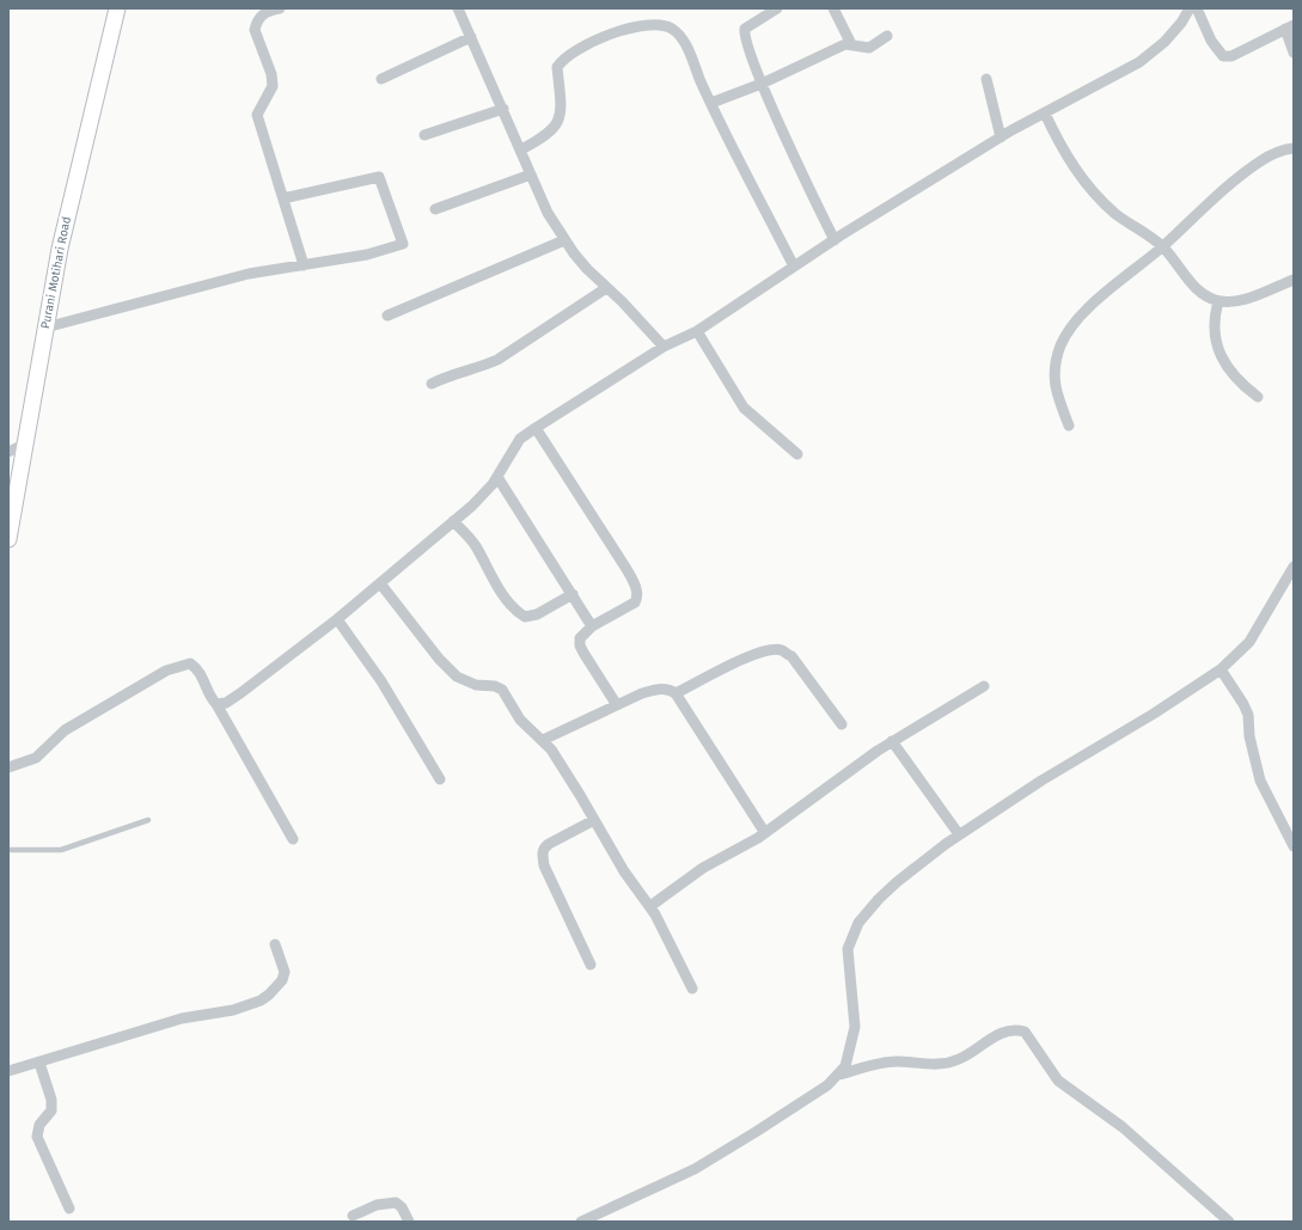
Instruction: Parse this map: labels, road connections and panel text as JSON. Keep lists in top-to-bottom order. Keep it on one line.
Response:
{"streets":{"main road":["Purani Motihari Road"]}}
